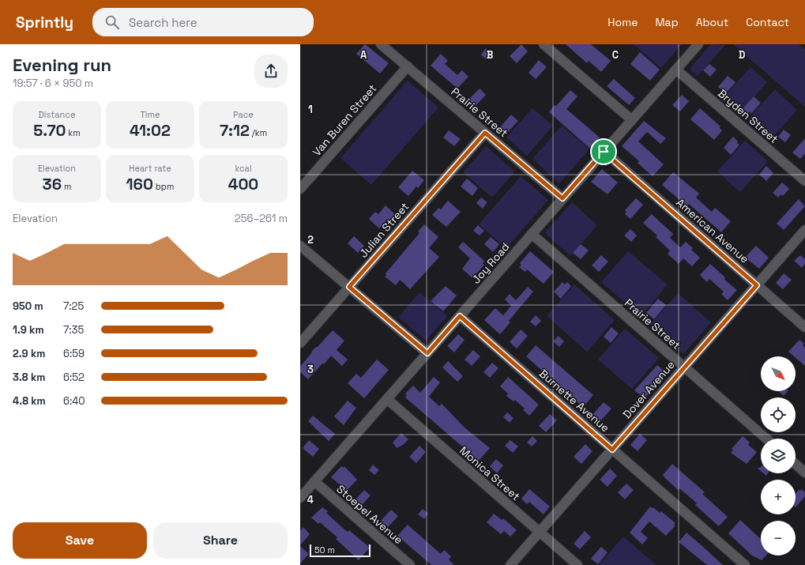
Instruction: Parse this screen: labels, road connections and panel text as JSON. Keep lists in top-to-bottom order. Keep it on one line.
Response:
{"streets":{"street":["Prairie Street","Bryden Street","Van Buren Street","Julian Street","American Avenue","Joy Road","Dover Avenue","Burnette Avenue","Monica Street","Stoepel Avenue"]},"crossings":[["Prairie Street","Van Buren Street"],["Prairie Street","Julian Street"],["Prairie Street","Joy Road"],["Prairie Street","Dover Avenue"],["Bryden Street","Joy Road"],["American Avenue","Joy Road"],["American Avenue","Dover Avenue"],["Joy Road","Burnette Avenue"],["Joy Road","Monica Street"],["Joy Road","Stoepel Avenue"],["Dover Avenue","Burnette Avenue"],["Dover Avenue","Monica Street"]],"scale_bar":"50 m","north":"bottom right","page":{"header":"Sprintly","search":"Search here","nav":["Home","Map","About","Contact"],"heading":["Evening run","19:57 · 6 × 950 m"],"stats":[["Distance","5.70 km"],["Time","41:02"],["Pace","7:12 /km"],["Elevation","36 m"],["Heart rate","160 bpm"],["kcal","400"]],"chart":["Elevation","256–261 m"],"list":[{"name":"950 m","note":"7:25"},{"name":"1.9 km","note":"7:35"},{"name":"2.9 km","note":"6:59"},{"name":"3.8 km","note":"6:52"},{"name":"4.8 km","note":"6:40"}],"map_buttons":["+","−"],"buttons":["Save","Share"],"scale":"50 m"},"grid":{"columns":["A","B","C","D"],"rows":["1","2","3","4"]}}
